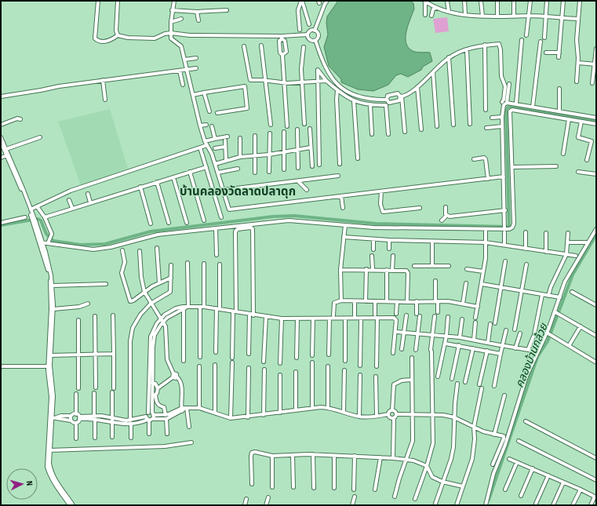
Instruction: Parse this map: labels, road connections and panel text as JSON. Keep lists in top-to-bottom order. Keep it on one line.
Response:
{"districts":["บ้านคลองวัดลาดปลาดุก"],"water":["คลองบ้านกล้วย"],"north":"right"}
